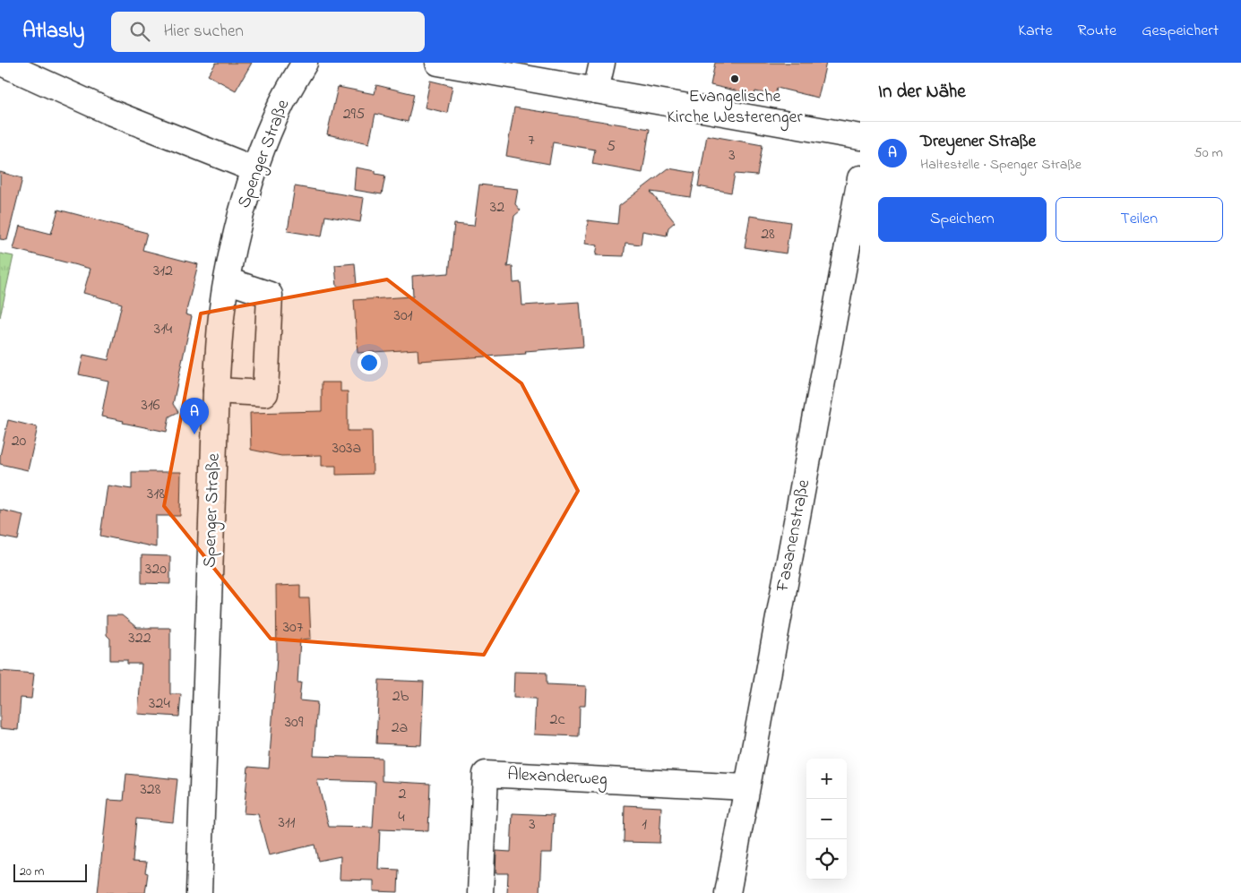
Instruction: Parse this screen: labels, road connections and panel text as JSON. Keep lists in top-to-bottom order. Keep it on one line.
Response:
{"streets":{"street":["Spenger Straße","Fasanenstraße","Alexanderweg"]},"crossings":[["Fasanenstraße","Alexanderweg"]],"places":["Evangelische Kirche Westerenger"],"house_numbers":["295","7","5","3","32","28","312","301","314","316","20","303a","318","320","307","322","2b","324","2c","309","2a","328","2","4","311","3","1"],"scale_bar":"20 m","page":{"header":"Atlasly","search":"Hier suchen","nav":["Karte","Route","Gespeichert"],"heading":"In der Nähe","list":[{"mark":"A","name":"Dreyener Straße","note":"Haltestelle · Spenger Straße","value":"50 m"}],"buttons":["Speichern","Teilen"],"pins":"A","map_buttons":["+","−"],"scale":"20 m"}}
